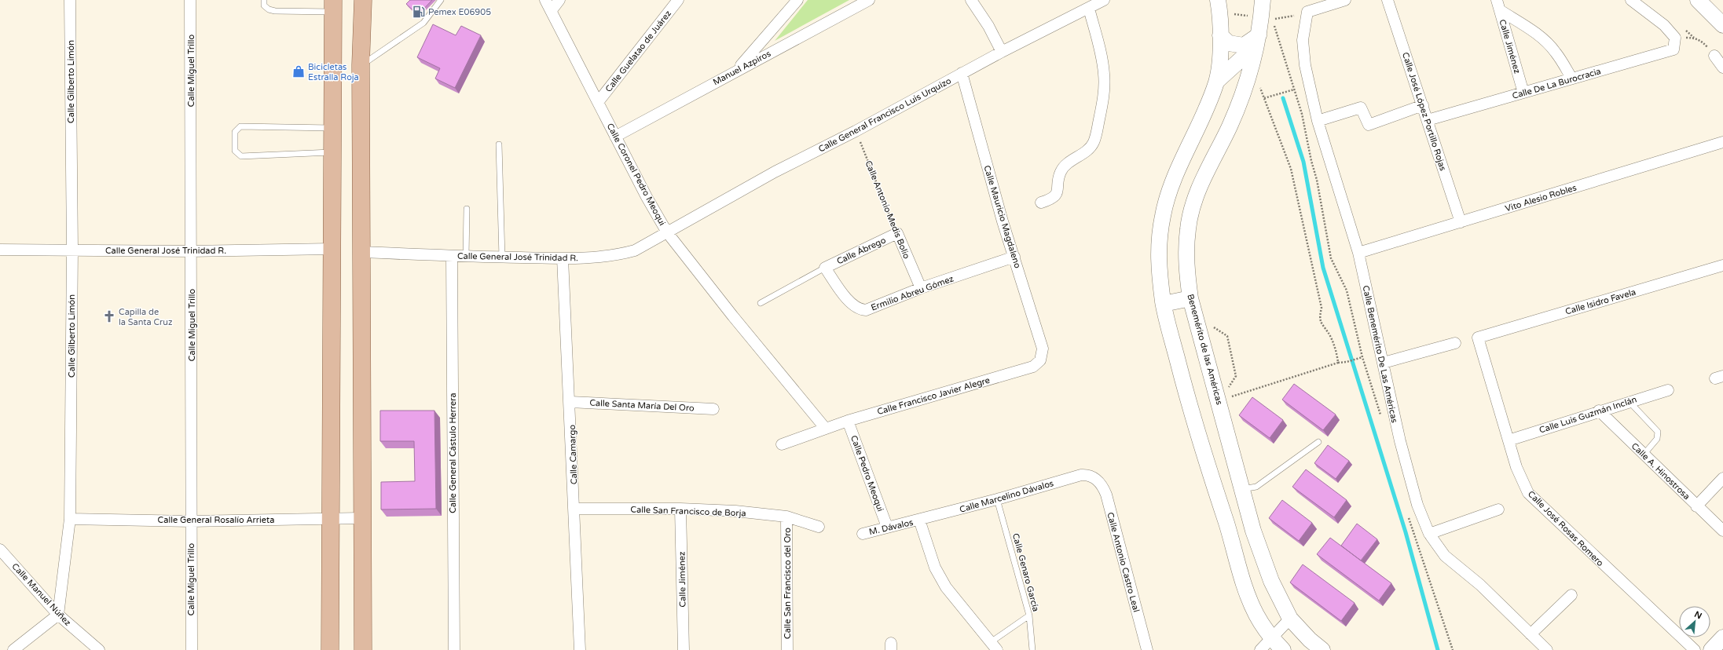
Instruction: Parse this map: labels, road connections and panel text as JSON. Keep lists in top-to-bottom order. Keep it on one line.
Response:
{"streets":{"street":["Calle Jiménez","Calle Guelatao de Juárez","Manuel Azpiros","Calle Miguel Trillo","Calle Gilberto Limón","Calle De La Burocracia","Calle José López Portillo Rojas","Calle General Francisco Luis Urquizo","Calle Coronel Pedro Meoqui","Vito Alesio Robles","Calle Antonio Medis Bolio","Calle Mauricio Magdaleno","Calle General José Trinidad R.","Calle Ábrego","Ermilio Abreu Gómez","Calle Isidro Favela","Benemérito de las Américas","Calle Benemérito De Las Américas","Calle Francisco Javier Alegre","Calle Santa María Del Oro","Calle Luis Guzmán Inclán","Calle General Cástulo Herrera","Calle Camargo","Calle A. Hinostrosa","Calle Pedro Meoqui","Calle Marcelino Dávalos","Calle San Francisco de Borja","Calle General Rosalío Arrieta","M. Dávalos","Calle José Rosas Romero","Calle Antonio Castro Leal","Calle San Francisco del Oro","Calle Manuel Núñez"],"lane":["Calle Genaro García"]},"crossings":[["Calle Jiménez","Calle De La Burocracia"],["Calle Jiménez","Calle San Francisco de Borja"],["Calle Guelatao de Juárez","Calle Coronel Pedro Meoqui"],["Manuel Azpiros","Calle Coronel Pedro Meoqui"],["Calle Miguel Trillo","Calle General José Trinidad R."],["Calle Miguel Trillo","Calle General Rosalío Arrieta"],["Calle Gilberto Limón","Calle General José Trinidad R."],["Calle Gilberto Limón","Calle General Rosalío Arrieta"],["Calle Gilberto Limón","Calle Manuel Núñez"],["Calle De La Burocracia","Calle José López Portillo Rojas"],["Calle José López Portillo Rojas","Vito Alesio Robles"],["Calle General Francisco Luis Urquizo","Calle Coronel Pedro Meoqui"],["Calle General Francisco Luis Urquizo","Calle Antonio Medis Bolio"],["Calle General Francisco Luis Urquizo","Calle Mauricio Magdaleno"],["Calle General Francisco Luis Urquizo","Calle General José Trinidad R."],["Calle Coronel Pedro Meoqui","Calle General José Trinidad R."],["Calle Coronel Pedro Meoqui","Calle Francisco Javier Alegre"],["Vito Alesio Robles","Calle Benemérito De Las Américas"],["Calle Antonio Medis Bolio","Calle Ábrego"],["Calle Antonio Medis Bolio","Ermilio Abreu Gómez"],["Calle Mauricio Magdaleno","Ermilio Abreu Gómez"],["Calle Mauricio Magdaleno","Calle Francisco Javier Alegre"],["Calle General José Trinidad R.","Calle General Cástulo Herrera"],["Calle General José Trinidad R.","Calle Camargo"],["Calle Ábrego","Ermilio Abreu Gómez"],["Calle Isidro Favela","Calle José Rosas Romero"],["Calle Francisco Javier Alegre","Calle Pedro Meoqui"],["Calle Santa María Del Oro","Calle Camargo"],["Calle Luis Guzmán Inclán","Calle A. Hinostrosa"],["Calle Luis Guzmán Inclán","Calle José Rosas Romero"],["Calle Camargo","Calle San Francisco de Borja"],["Calle Pedro Meoqui","M. Dávalos"],["Calle Marcelino Dávalos","M. Dávalos"],["Calle Marcelino Dávalos","Calle Antonio Castro Leal"],["Calle Marcelino Dávalos","Calle Genaro García"],["Calle San Francisco de Borja","Calle San Francisco del Oro"]],"places":{"fuel station":["Pemex E06905"],"shop":["Bicicletas Estralla Roja"],"church":["Capilla de la Santa Cruz"]},"north":"top right"}
